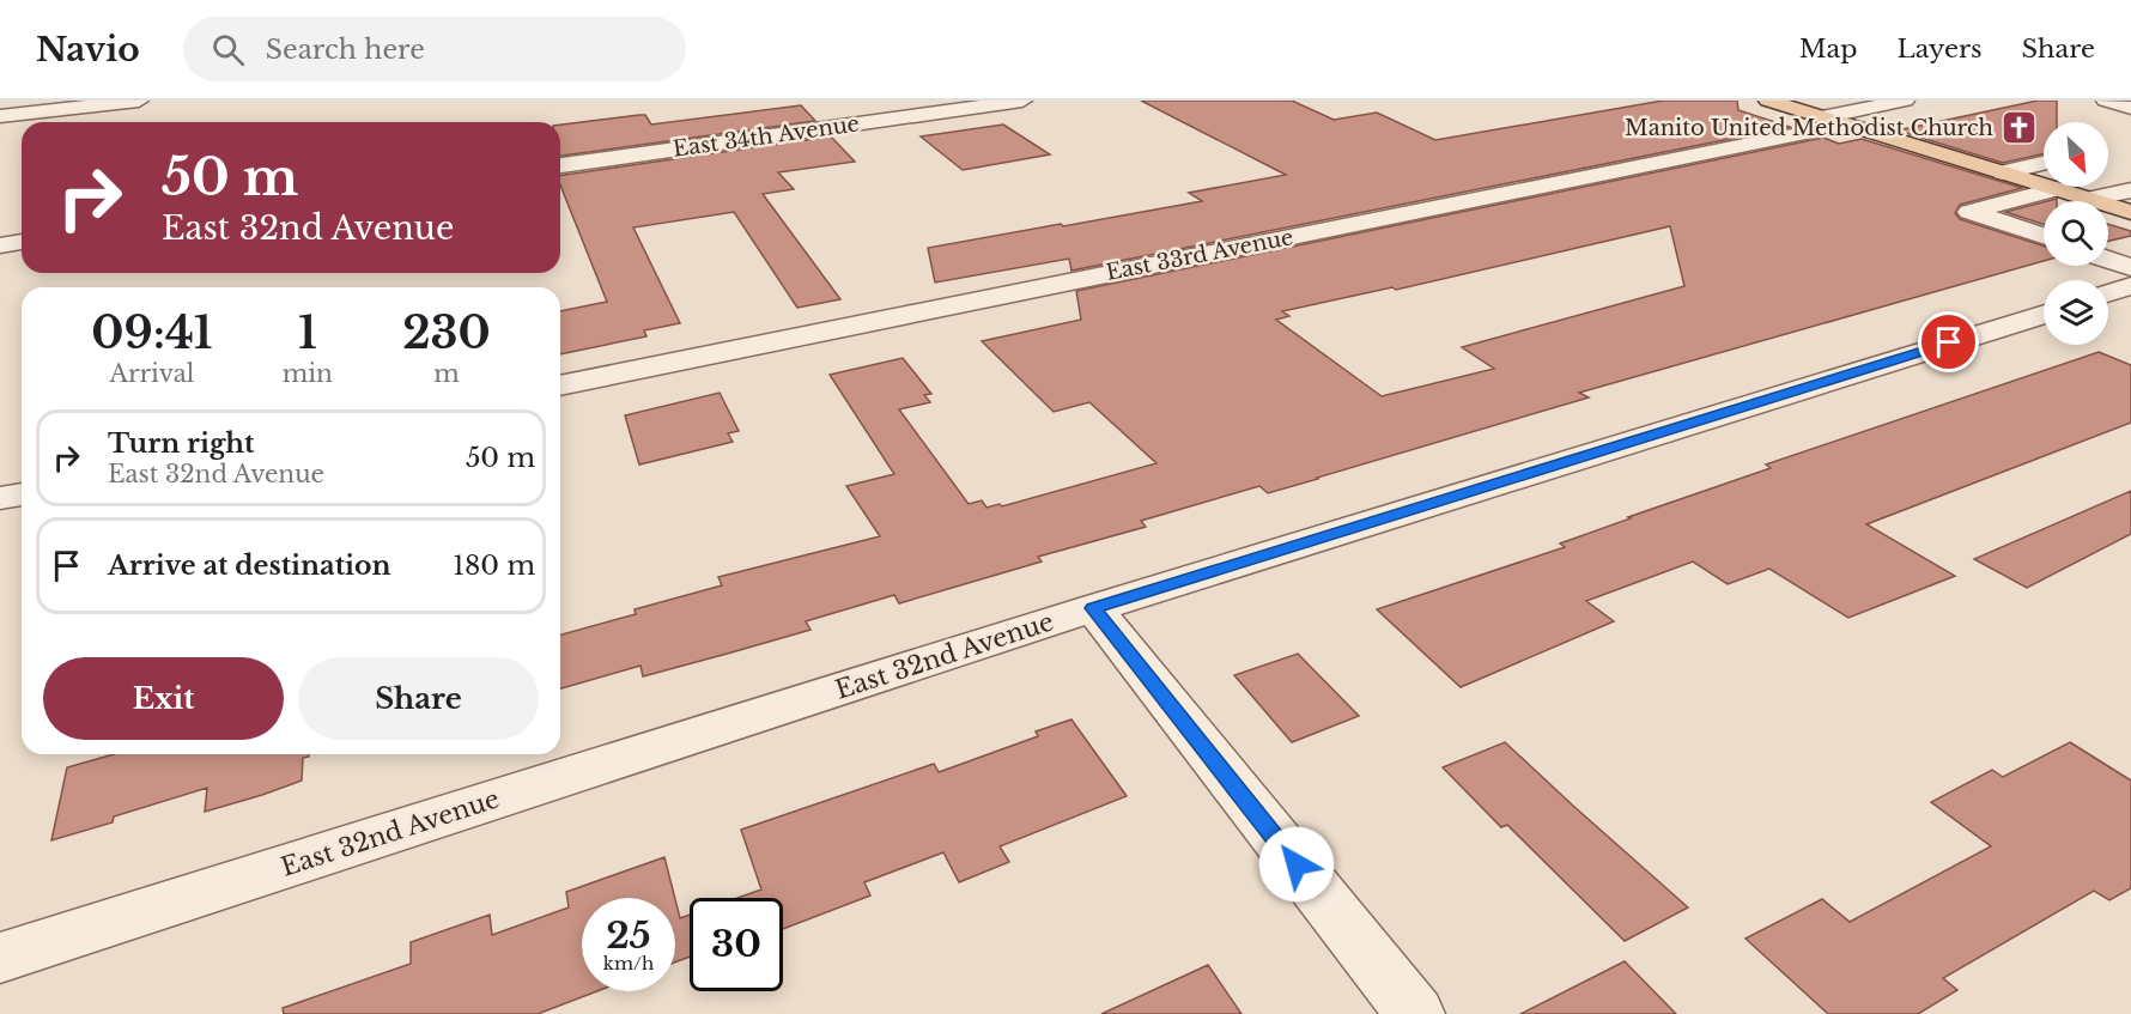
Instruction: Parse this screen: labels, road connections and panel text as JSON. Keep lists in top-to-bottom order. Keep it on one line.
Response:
{"streets":{"street":["East 34th Avenue","East 33rd Avenue","East 32nd Avenue"]},"places":{"church":["Manito United Methodist Church"]},"north":"bottom right","page":{"header":"Navio","search":"Search here","nav":["Map","Layers","Share"],"turn":["50 m","East 32nd Avenue"],"eta":["09:41","Arrival","1","min","230","m"],"list":[{"name":"Turn right","note":"East 32nd Avenue","value":"50 m"},{"name":"Arrive at destination","value":"180 m"}],"buttons":["Exit","Share"],"speed":"25 km/h","limit":"30"}}
